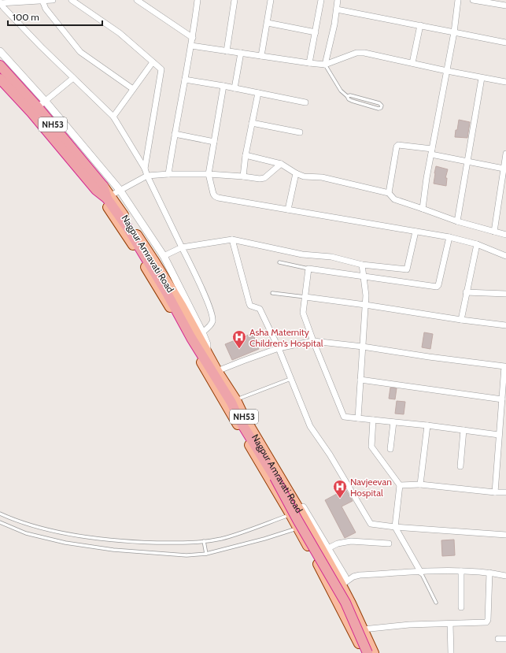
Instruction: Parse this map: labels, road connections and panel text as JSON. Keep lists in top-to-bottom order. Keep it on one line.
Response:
{"streets":{"highway":["NH53","Nagpur Amravati Road"]},"places":{"hospital":["Asha Maternity Children's Hospital","Navjeevan Hospital"]},"scale_bar":"100 m"}
